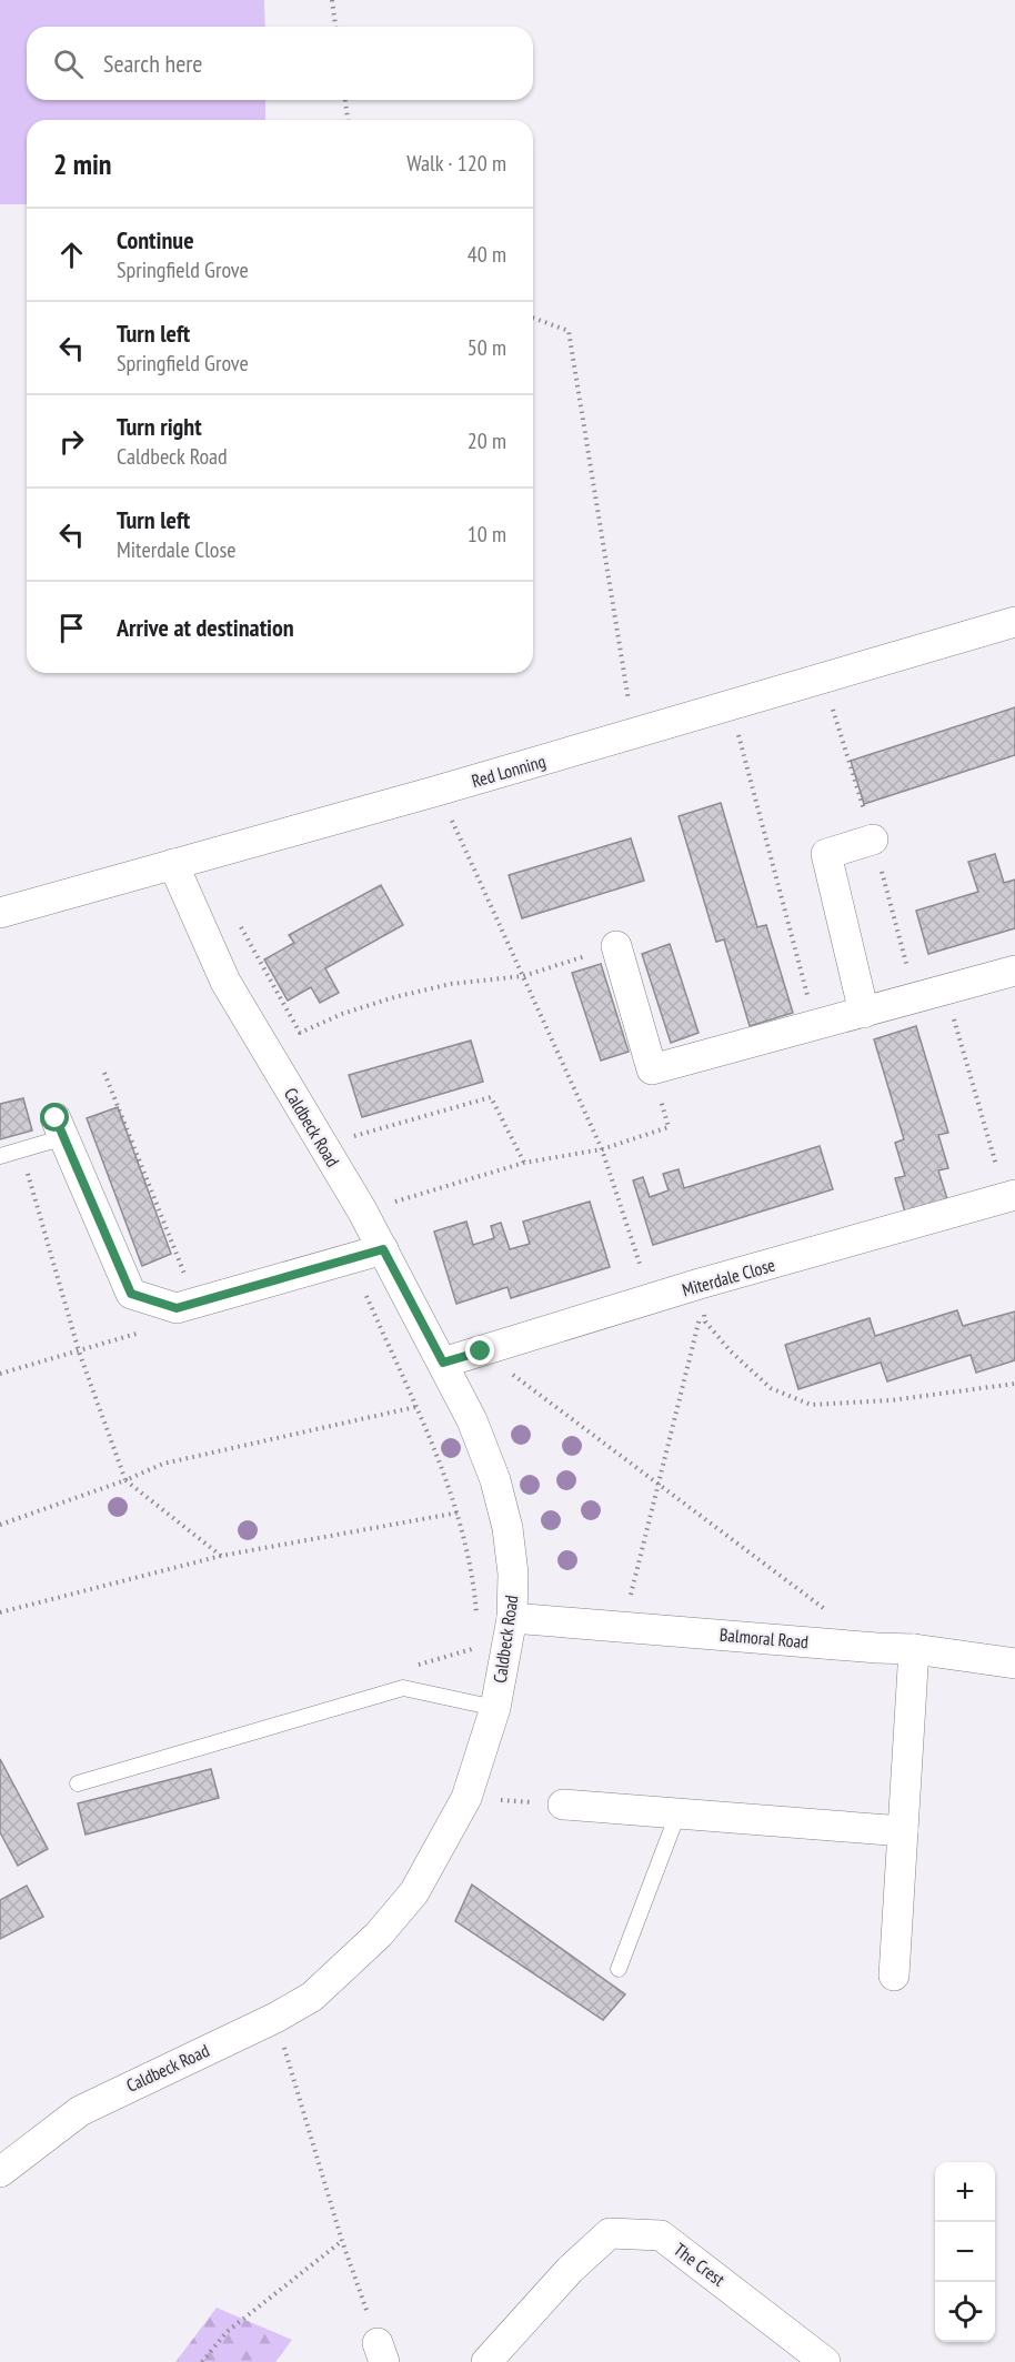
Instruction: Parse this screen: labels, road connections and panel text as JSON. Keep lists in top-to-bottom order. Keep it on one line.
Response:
{"streets":{"street":["Red Lonning","Caldbeck Road","Miterdale Close","Balmoral Road","The Crest"]},"crossings":[["Red Lonning","Caldbeck Road"],["Caldbeck Road","Miterdale Close"],["Caldbeck Road","Balmoral Road"]],"page":{"search":"Search here","heading":["2 min","Walk · 120 m"],"list":[["Continue","Springfield Grove","40 m"],["Turn left","Springfield Grove","50 m"],["Turn right","Caldbeck Road","20 m"],["Turn left","Miterdale Close","10 m"],"Arrive at destination"],"map_buttons":["+","−"]}}
